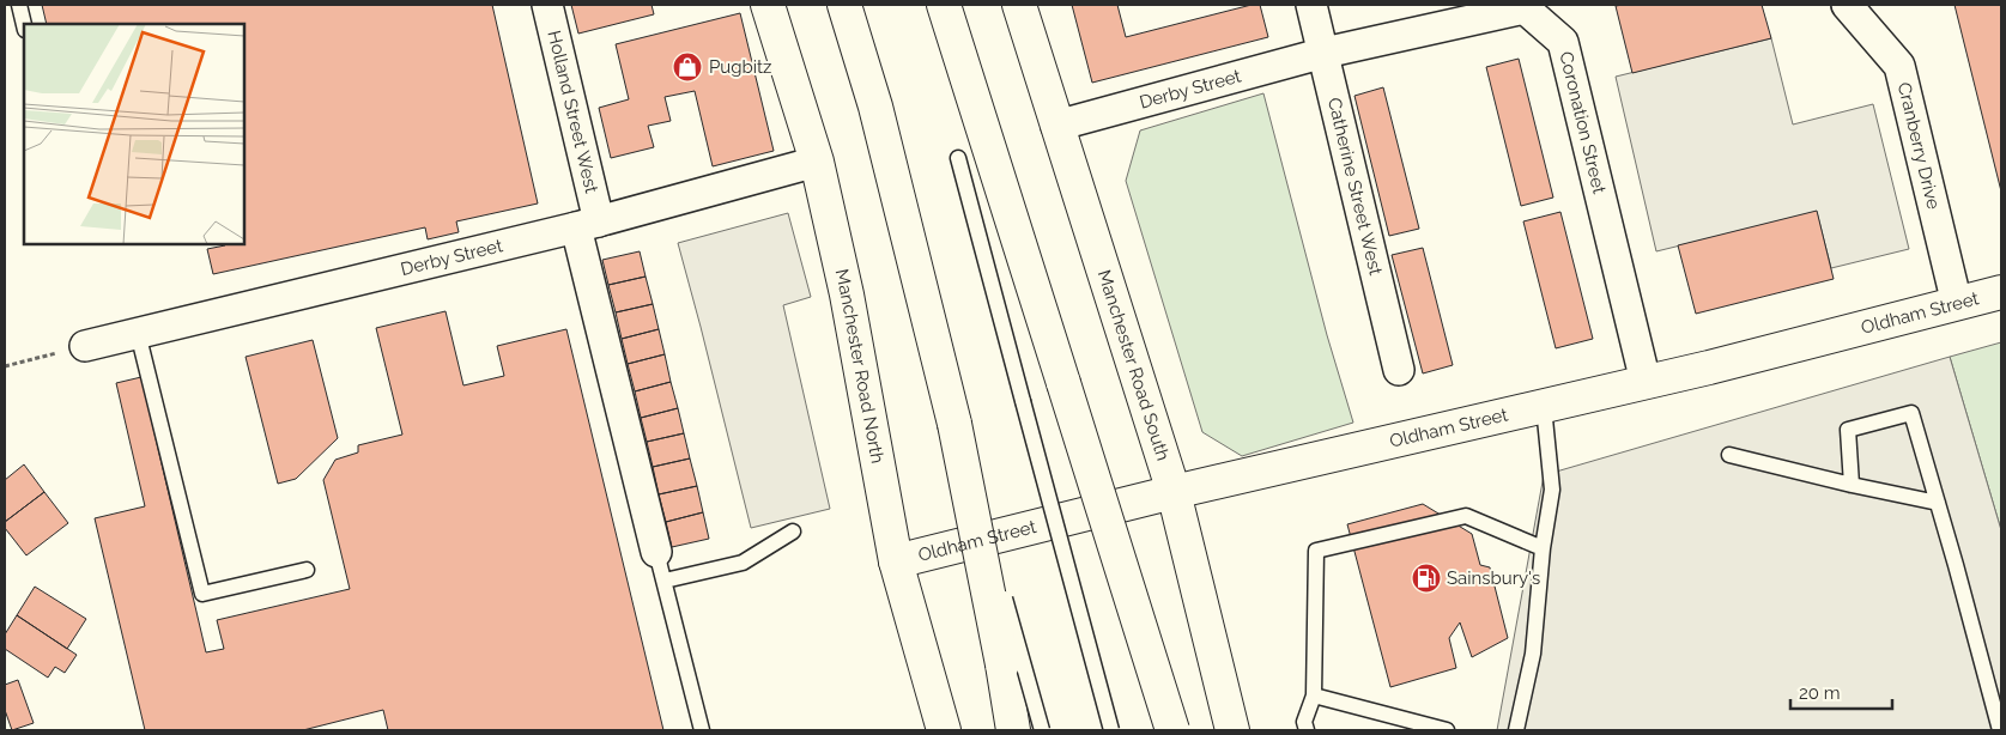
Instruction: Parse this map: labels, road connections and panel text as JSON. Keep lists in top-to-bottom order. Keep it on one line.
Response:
{"streets":{"main road":["Oldham Street","Manchester Road South","Manchester Road North"],"street":["Derby Street","Holland Street West","Coronation Street","Cranberry Drive","Catherine Street West"]},"crossings":[["Derby Street","Holland Street West"],["Derby Street","Coronation Street"],["Derby Street","Catherine Street West"],["Derby Street","Manchester Road South"],["Derby Street","Manchester Road North"],["Coronation Street","Catherine Street West"],["Coronation Street","Oldham Street"],["Cranberry Drive","Oldham Street"],["Oldham Street","Manchester Road South"],["Oldham Street","Manchester Road North"]],"places":{"shop":["Pugbitz"],"fuel station":["Sainsbury's"]},"scale_bar":"20 m"}
